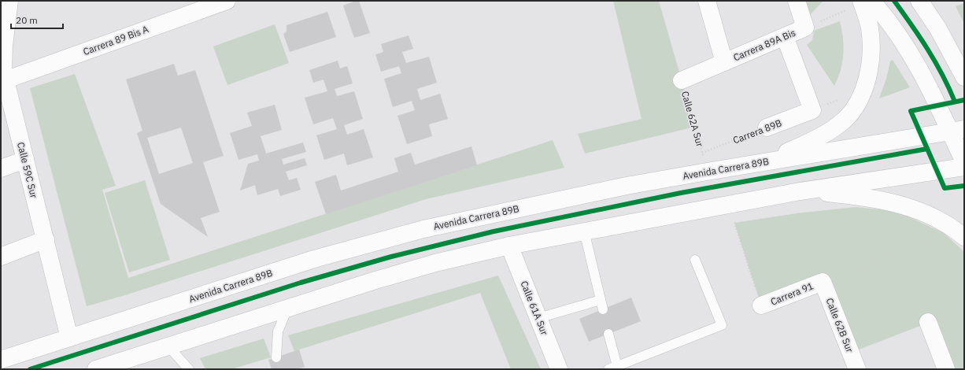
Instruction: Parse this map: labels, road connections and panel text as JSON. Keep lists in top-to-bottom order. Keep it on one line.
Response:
{"streets":{"main road":["Carrera 89 Bis A","Carrera 89A Bis","Carrera 89B","Avenida Carrera 89B","Calle 59C Sur","Carrera 91","Calle 61A Sur","Calle 62B Sur"],"path":["Calle 62A Sur"]},"crossings":[["Carrera 89 Bis A","Calle 59C Sur"],["Carrera 89A Bis","Calle 62A Sur"],["Carrera 89A Bis","Carrera 89B"],["Calle 62A Sur","Carrera 89B"],["Avenida Carrera 89B","Calle 59C Sur"],["Carrera 91","Calle 62B Sur"]],"scale_bar":"20 m"}
